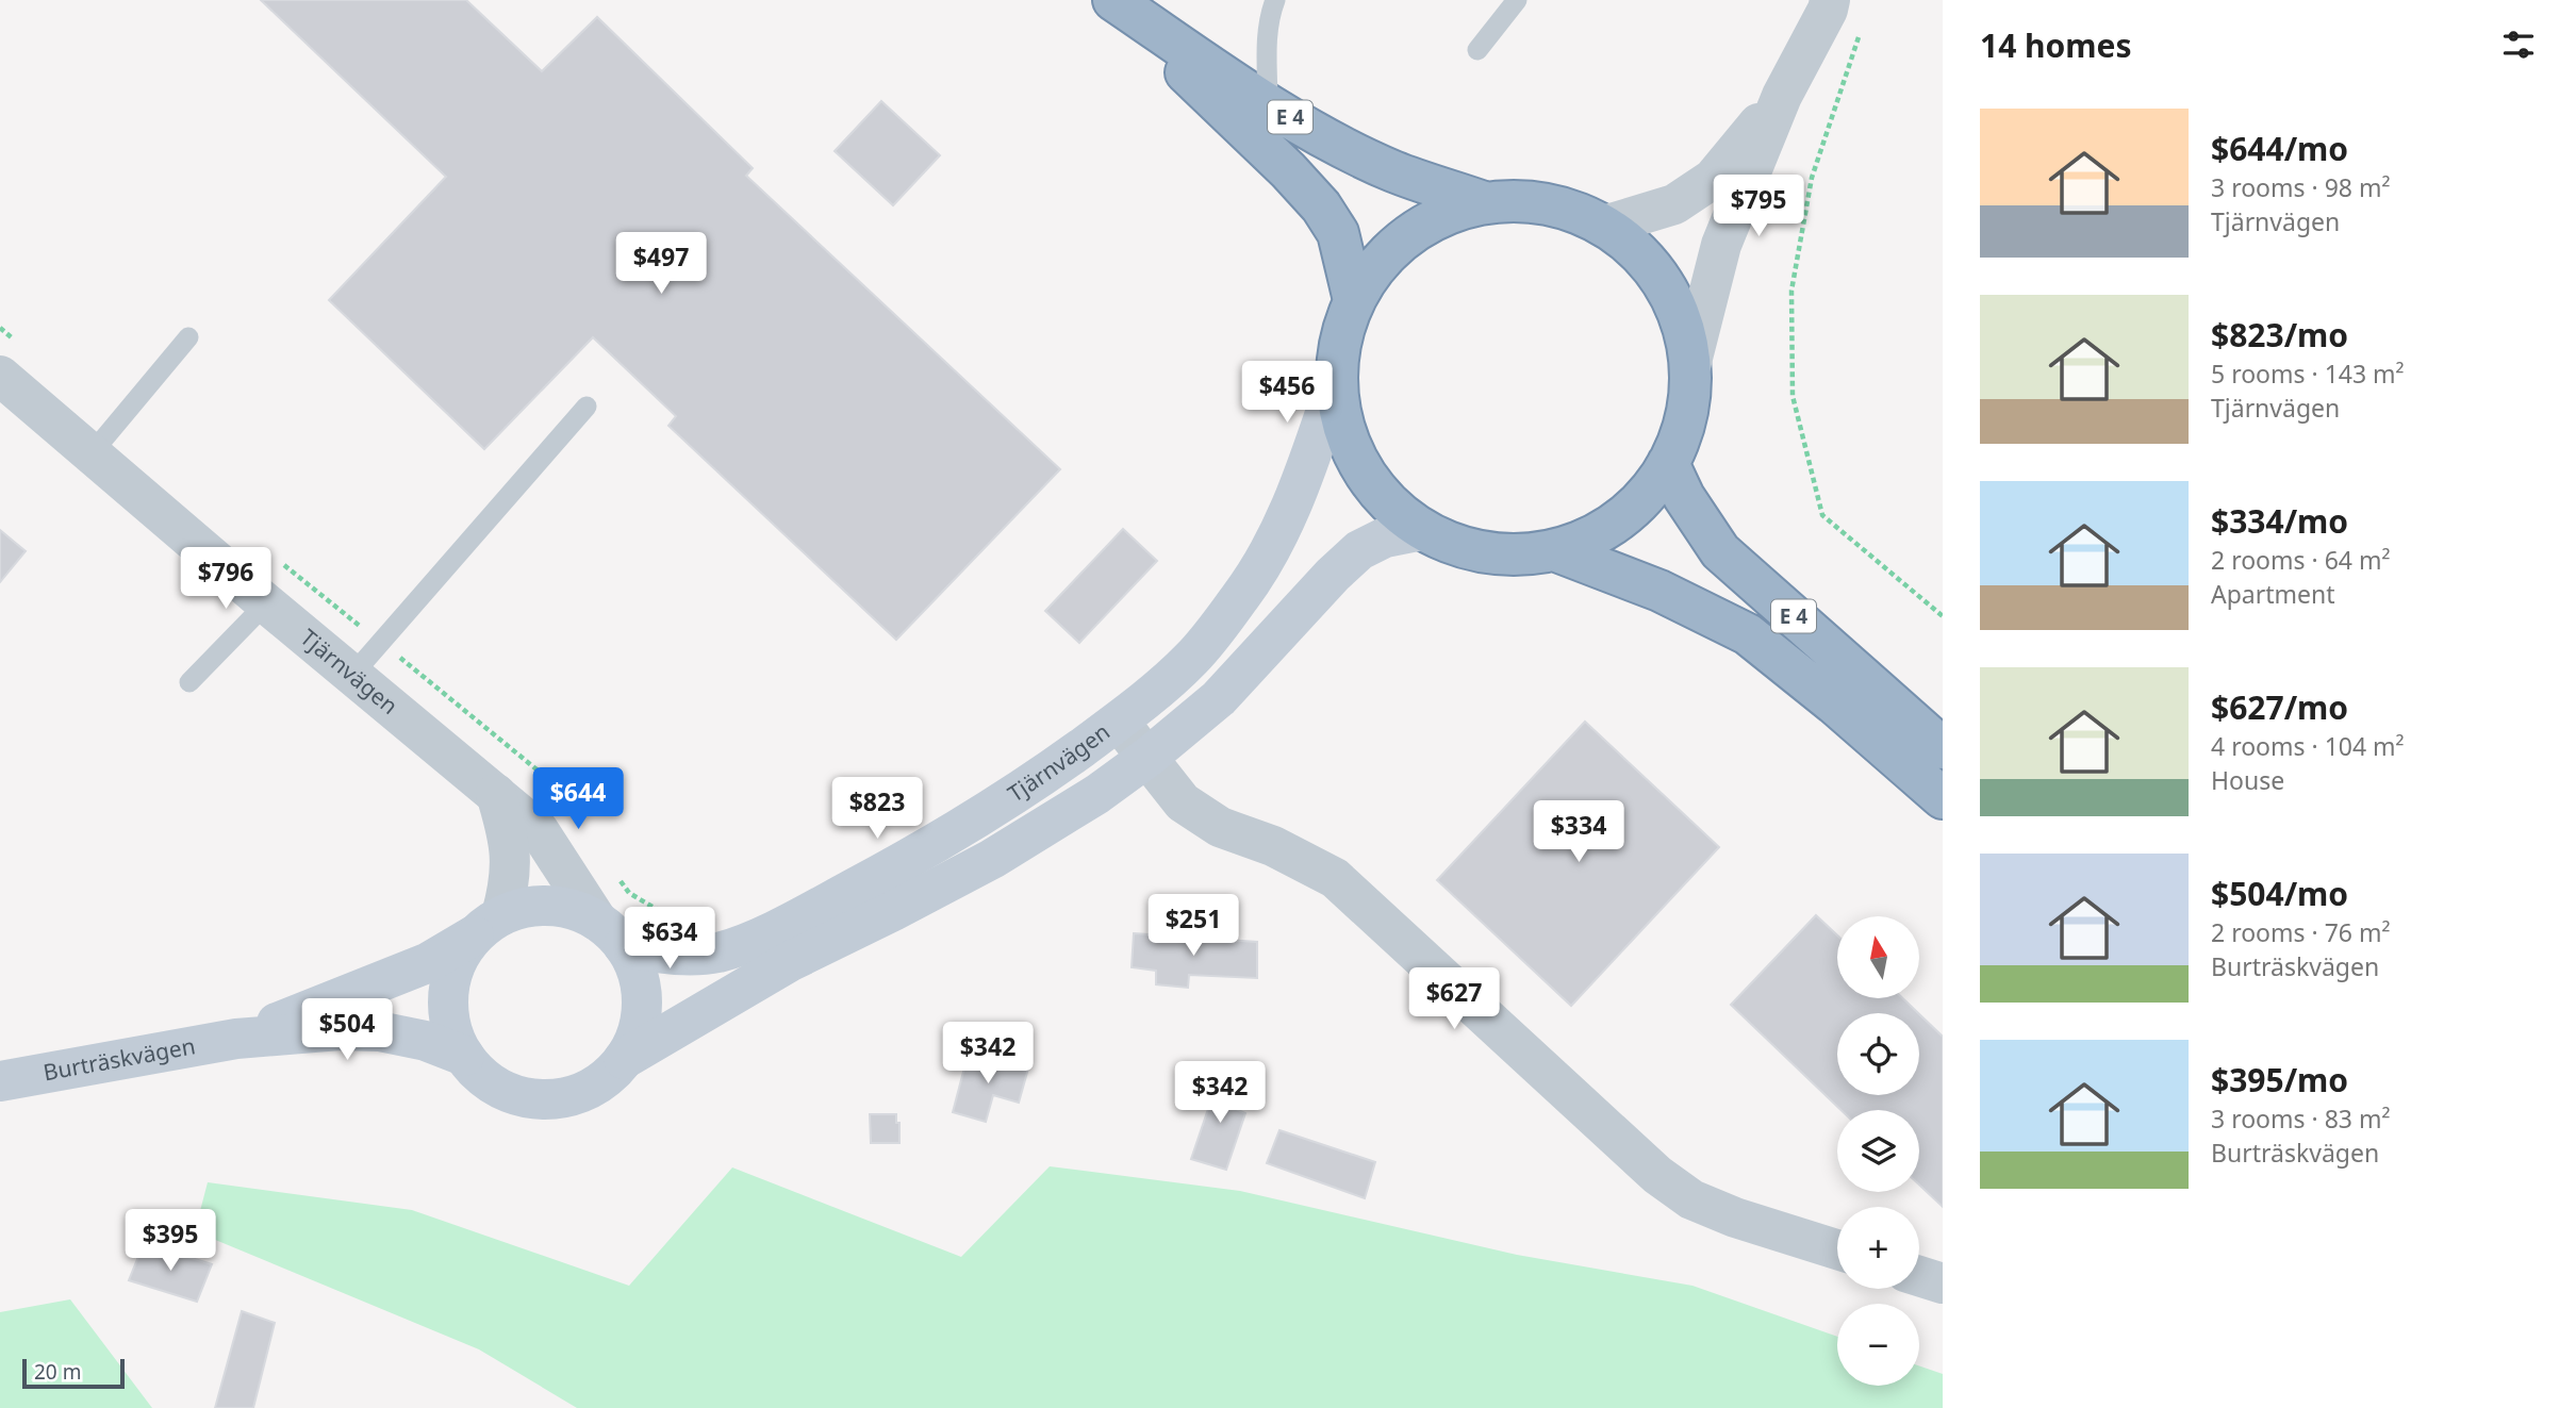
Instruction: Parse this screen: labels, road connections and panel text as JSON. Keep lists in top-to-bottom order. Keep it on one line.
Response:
{"streets":{"highway":["E 4"],"main road":["Tjärnvägen","Burträskvägen"]},"crossings":[["Tjärnvägen","Burträskvägen"]],"scale_bar":"20 m","north":"top","page":{"heading":"14 homes","list":[{"name":"$644/mo","note":"3 rooms · 98 m² · Tjärnvägen"},{"name":"$823/mo","note":"5 rooms · 143 m² · Tjärnvägen"},{"name":"$334/mo","note":"2 rooms · 64 m² · Apartment"},{"name":"$627/mo","note":"4 rooms · 104 m² · House"},{"name":"$504/mo","note":"2 rooms · 76 m² · Burträskvägen"},{"name":"$395/mo","note":"3 rooms · 83 m² · Burträskvägen"}],"price":["$795","$497","$456","$796","$644","$823","$334","$251","$634","$627","$504","$342","$342","$395"],"map_buttons":["+","−"],"scale":"20 m"}}
